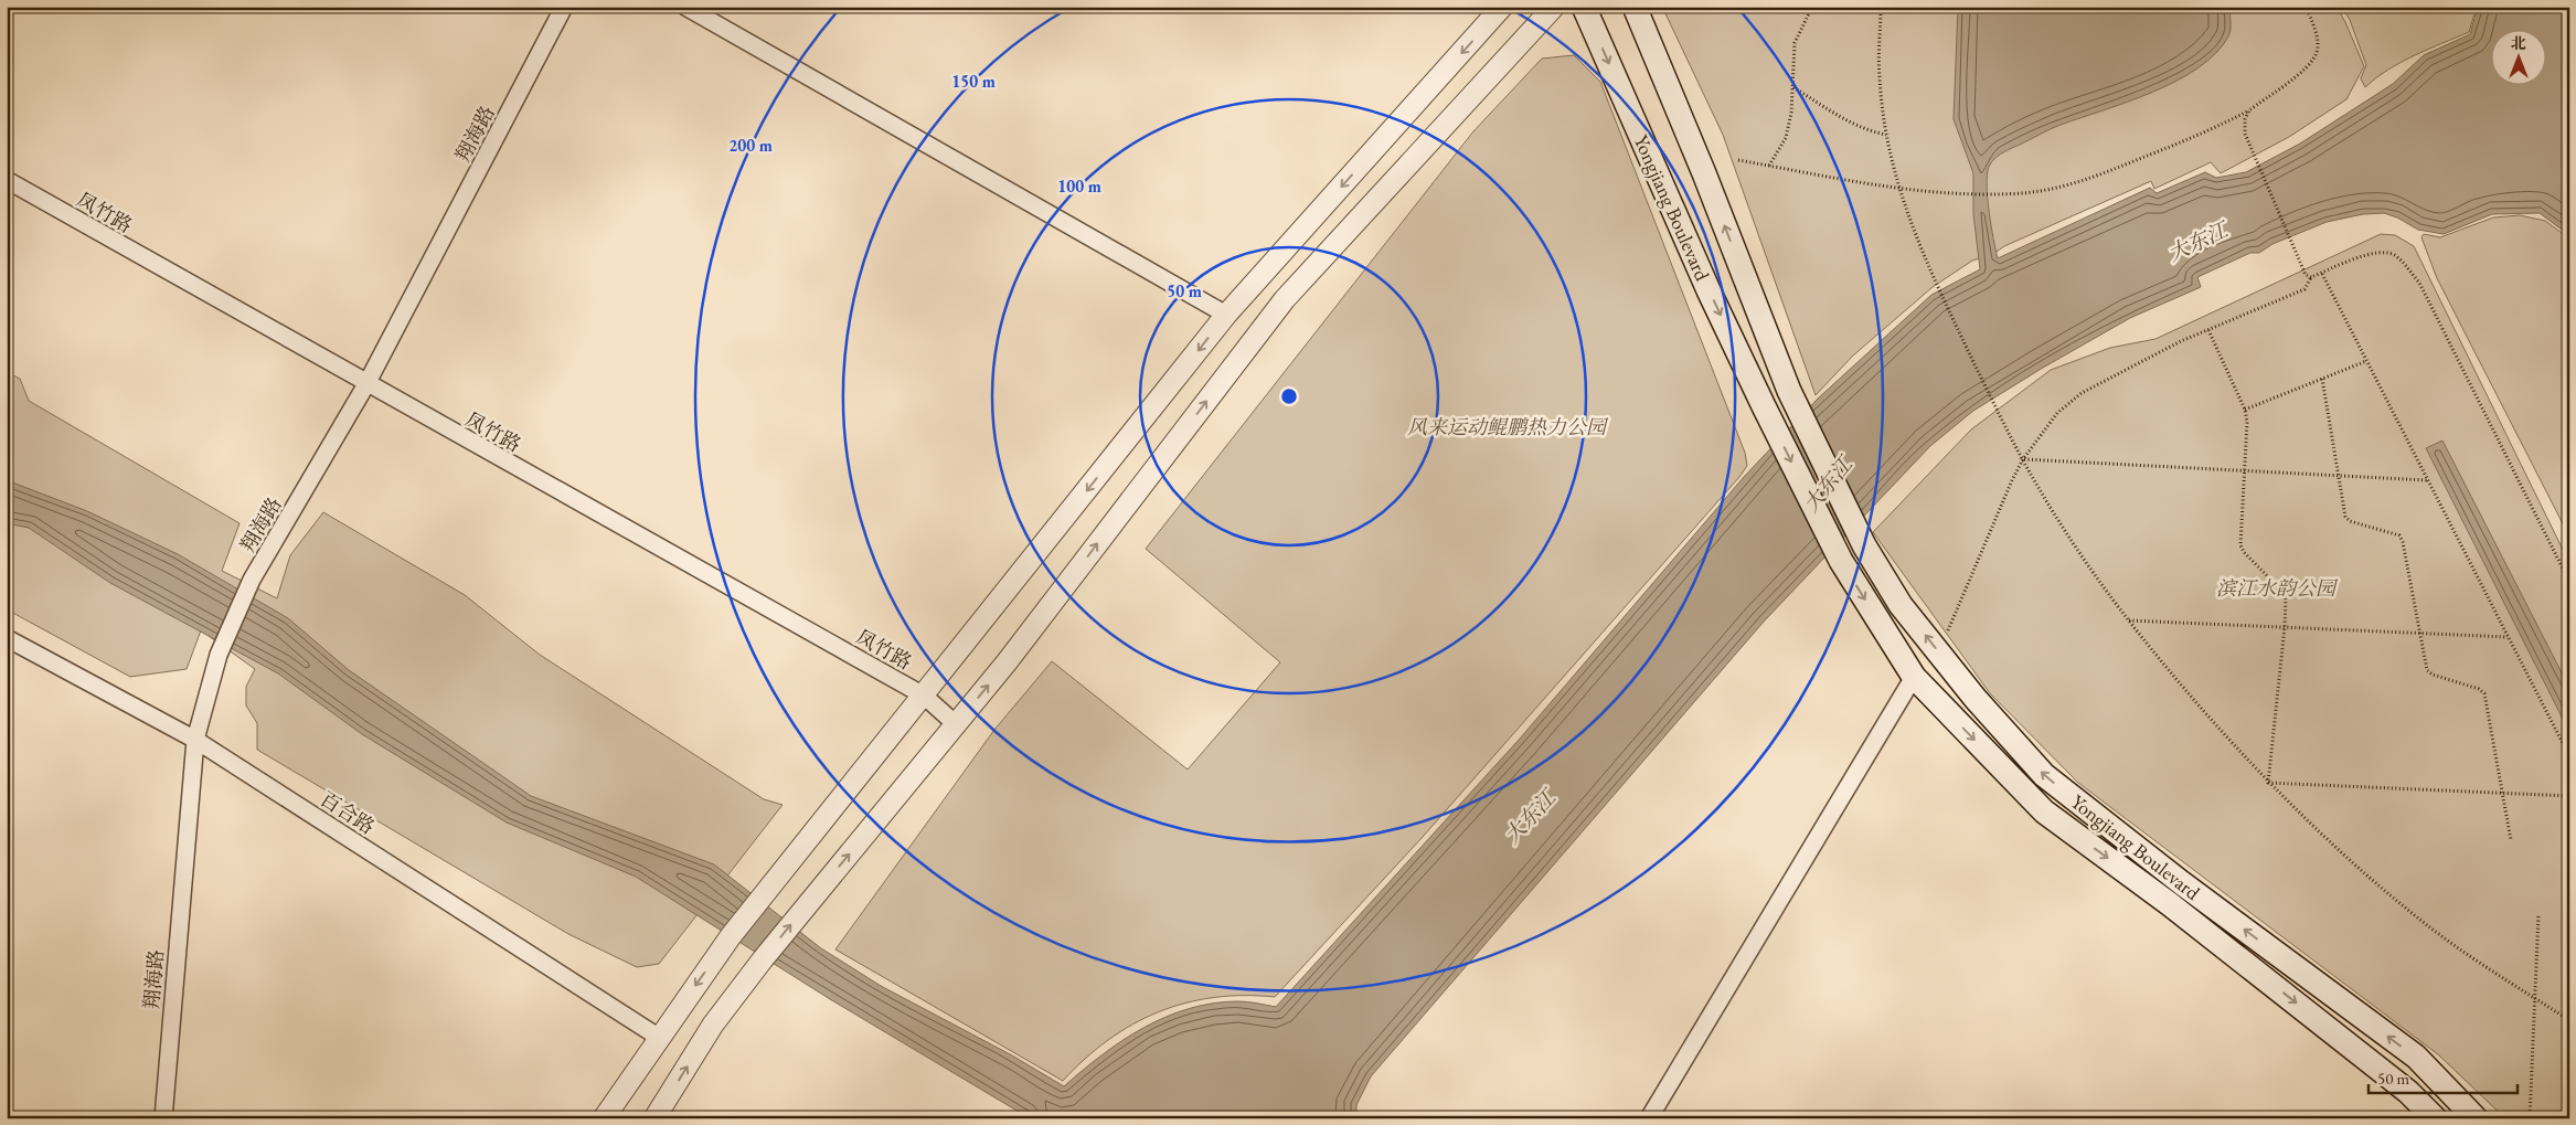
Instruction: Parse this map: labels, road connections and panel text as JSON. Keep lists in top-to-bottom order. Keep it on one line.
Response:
{"streets":{"main road":["Yongjiang Boulevard"],"street":["翔海路","凤竹路","百合路"]},"crossings":[["翔海路","凤竹路"],["翔海路","百合路"]],"water":["大东江"],"parks":["风来运动鲲鹏热力公园","滨江水韵公园"],"scale_bar":"50 m","north":"top","rings":["150 m","200 m","100 m","50 m"]}
